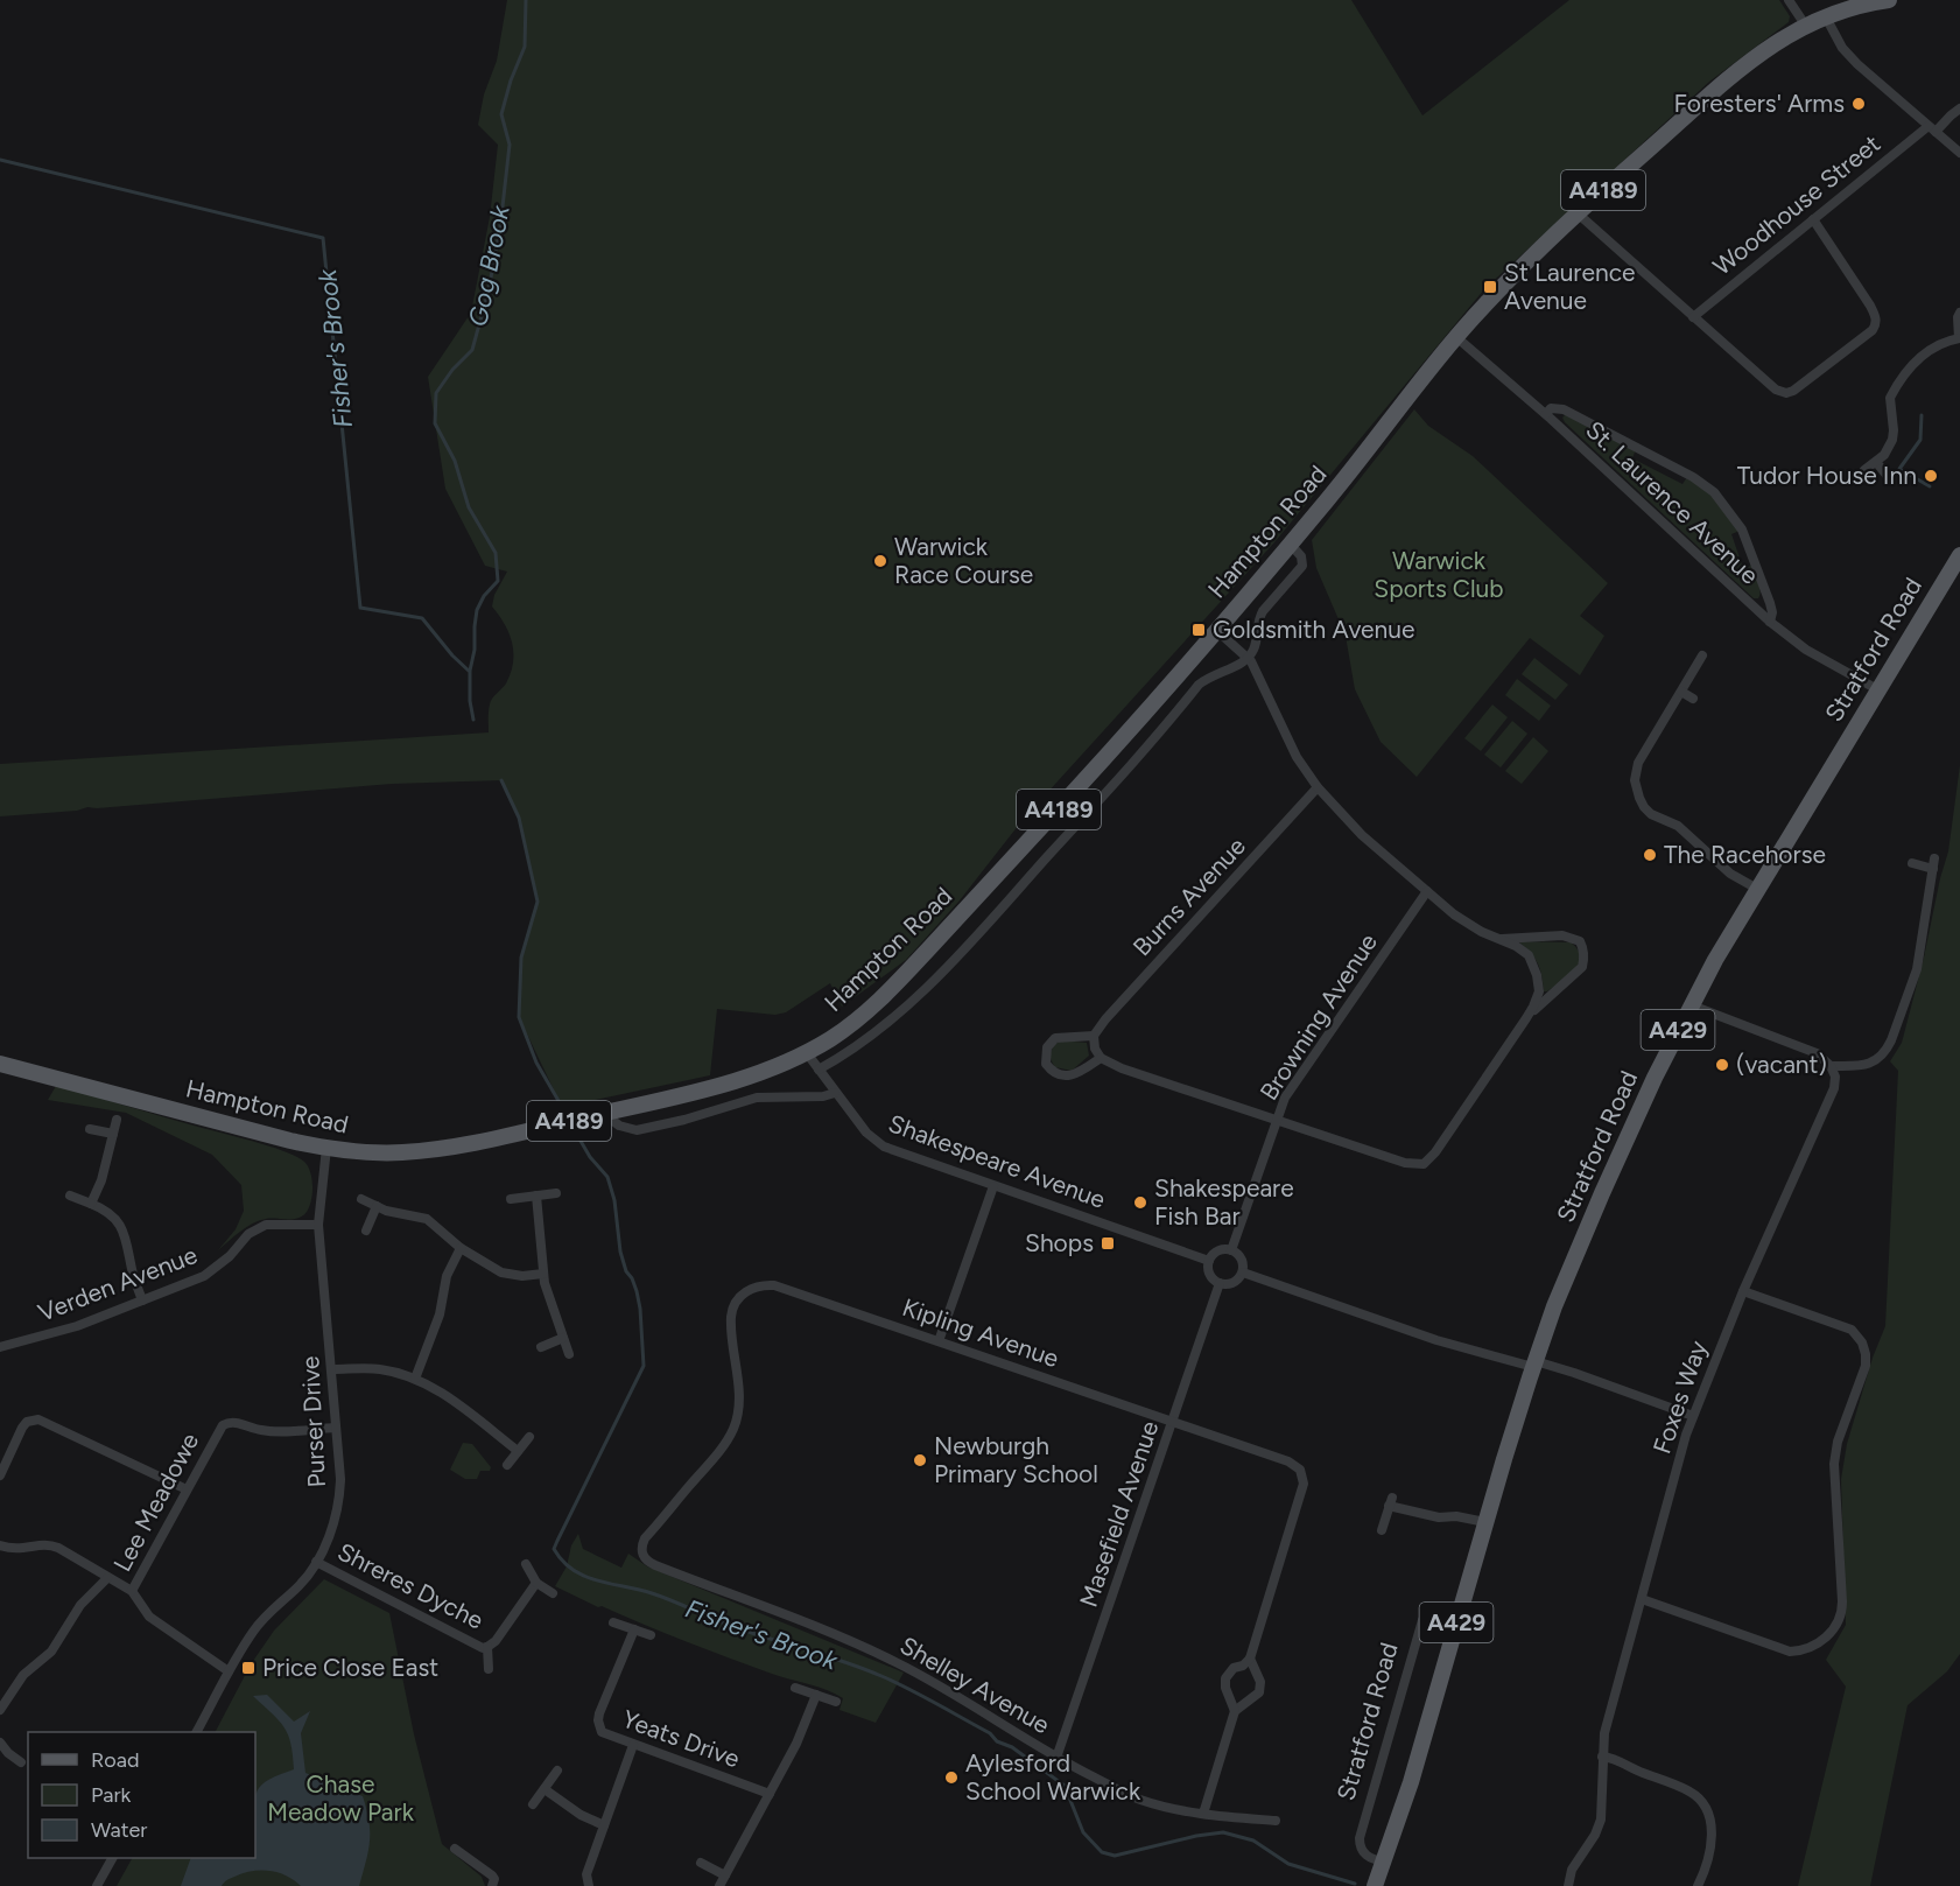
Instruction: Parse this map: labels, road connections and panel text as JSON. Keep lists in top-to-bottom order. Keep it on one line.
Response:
{"streets":{"main road":["A4189","Hampton Road","Stratford Road","A429"],"street":["Woodhouse Street","St. Laurence Avenue","Burns Avenue","Browning Avenue","Shakespeare Avenue","Verden Avenue","Kipling Avenue","Foxes Way","Purser Drive","Lee Meadowe","Masefield Avenue","Shreres Dyche","Shelley Avenue","Yeats Drive"]},"crossings":[["A4189","St. Laurence Avenue"],["A4189","Hampton Road"],["St. Laurence Avenue","Hampton Road"],["St. Laurence Avenue","Stratford Road"],["Hampton Road","Shakespeare Avenue"],["Hampton Road","Purser Drive"],["Browning Avenue","Shakespeare Avenue"],["Browning Avenue","Masefield Avenue"],["Shakespeare Avenue","Masefield Avenue"],["Verden Avenue","Purser Drive"],["Kipling Avenue","Masefield Avenue"],["Kipling Avenue","Shelley Avenue"],["Purser Drive","Lee Meadowe"],["Purser Drive","Shreres Dyche"],["Masefield Avenue","Shelley Avenue"]],"water":["Gog Brook","Fisher's Brook"],"parks":["Warwick Sports Club","Chase Meadow Park"],"places":{"other":["Foresters' Arms","Tudor House Inn","Warwick Race Course","The Racehorse","(vacant)","Shakespeare Fish Bar","Newburgh Primary School","Aylesford School Warwick"],"transit":["St Laurence Avenue","Goldsmith Avenue","Shops","Price Close East"]},"legend":["Road","Park","Water"]}
